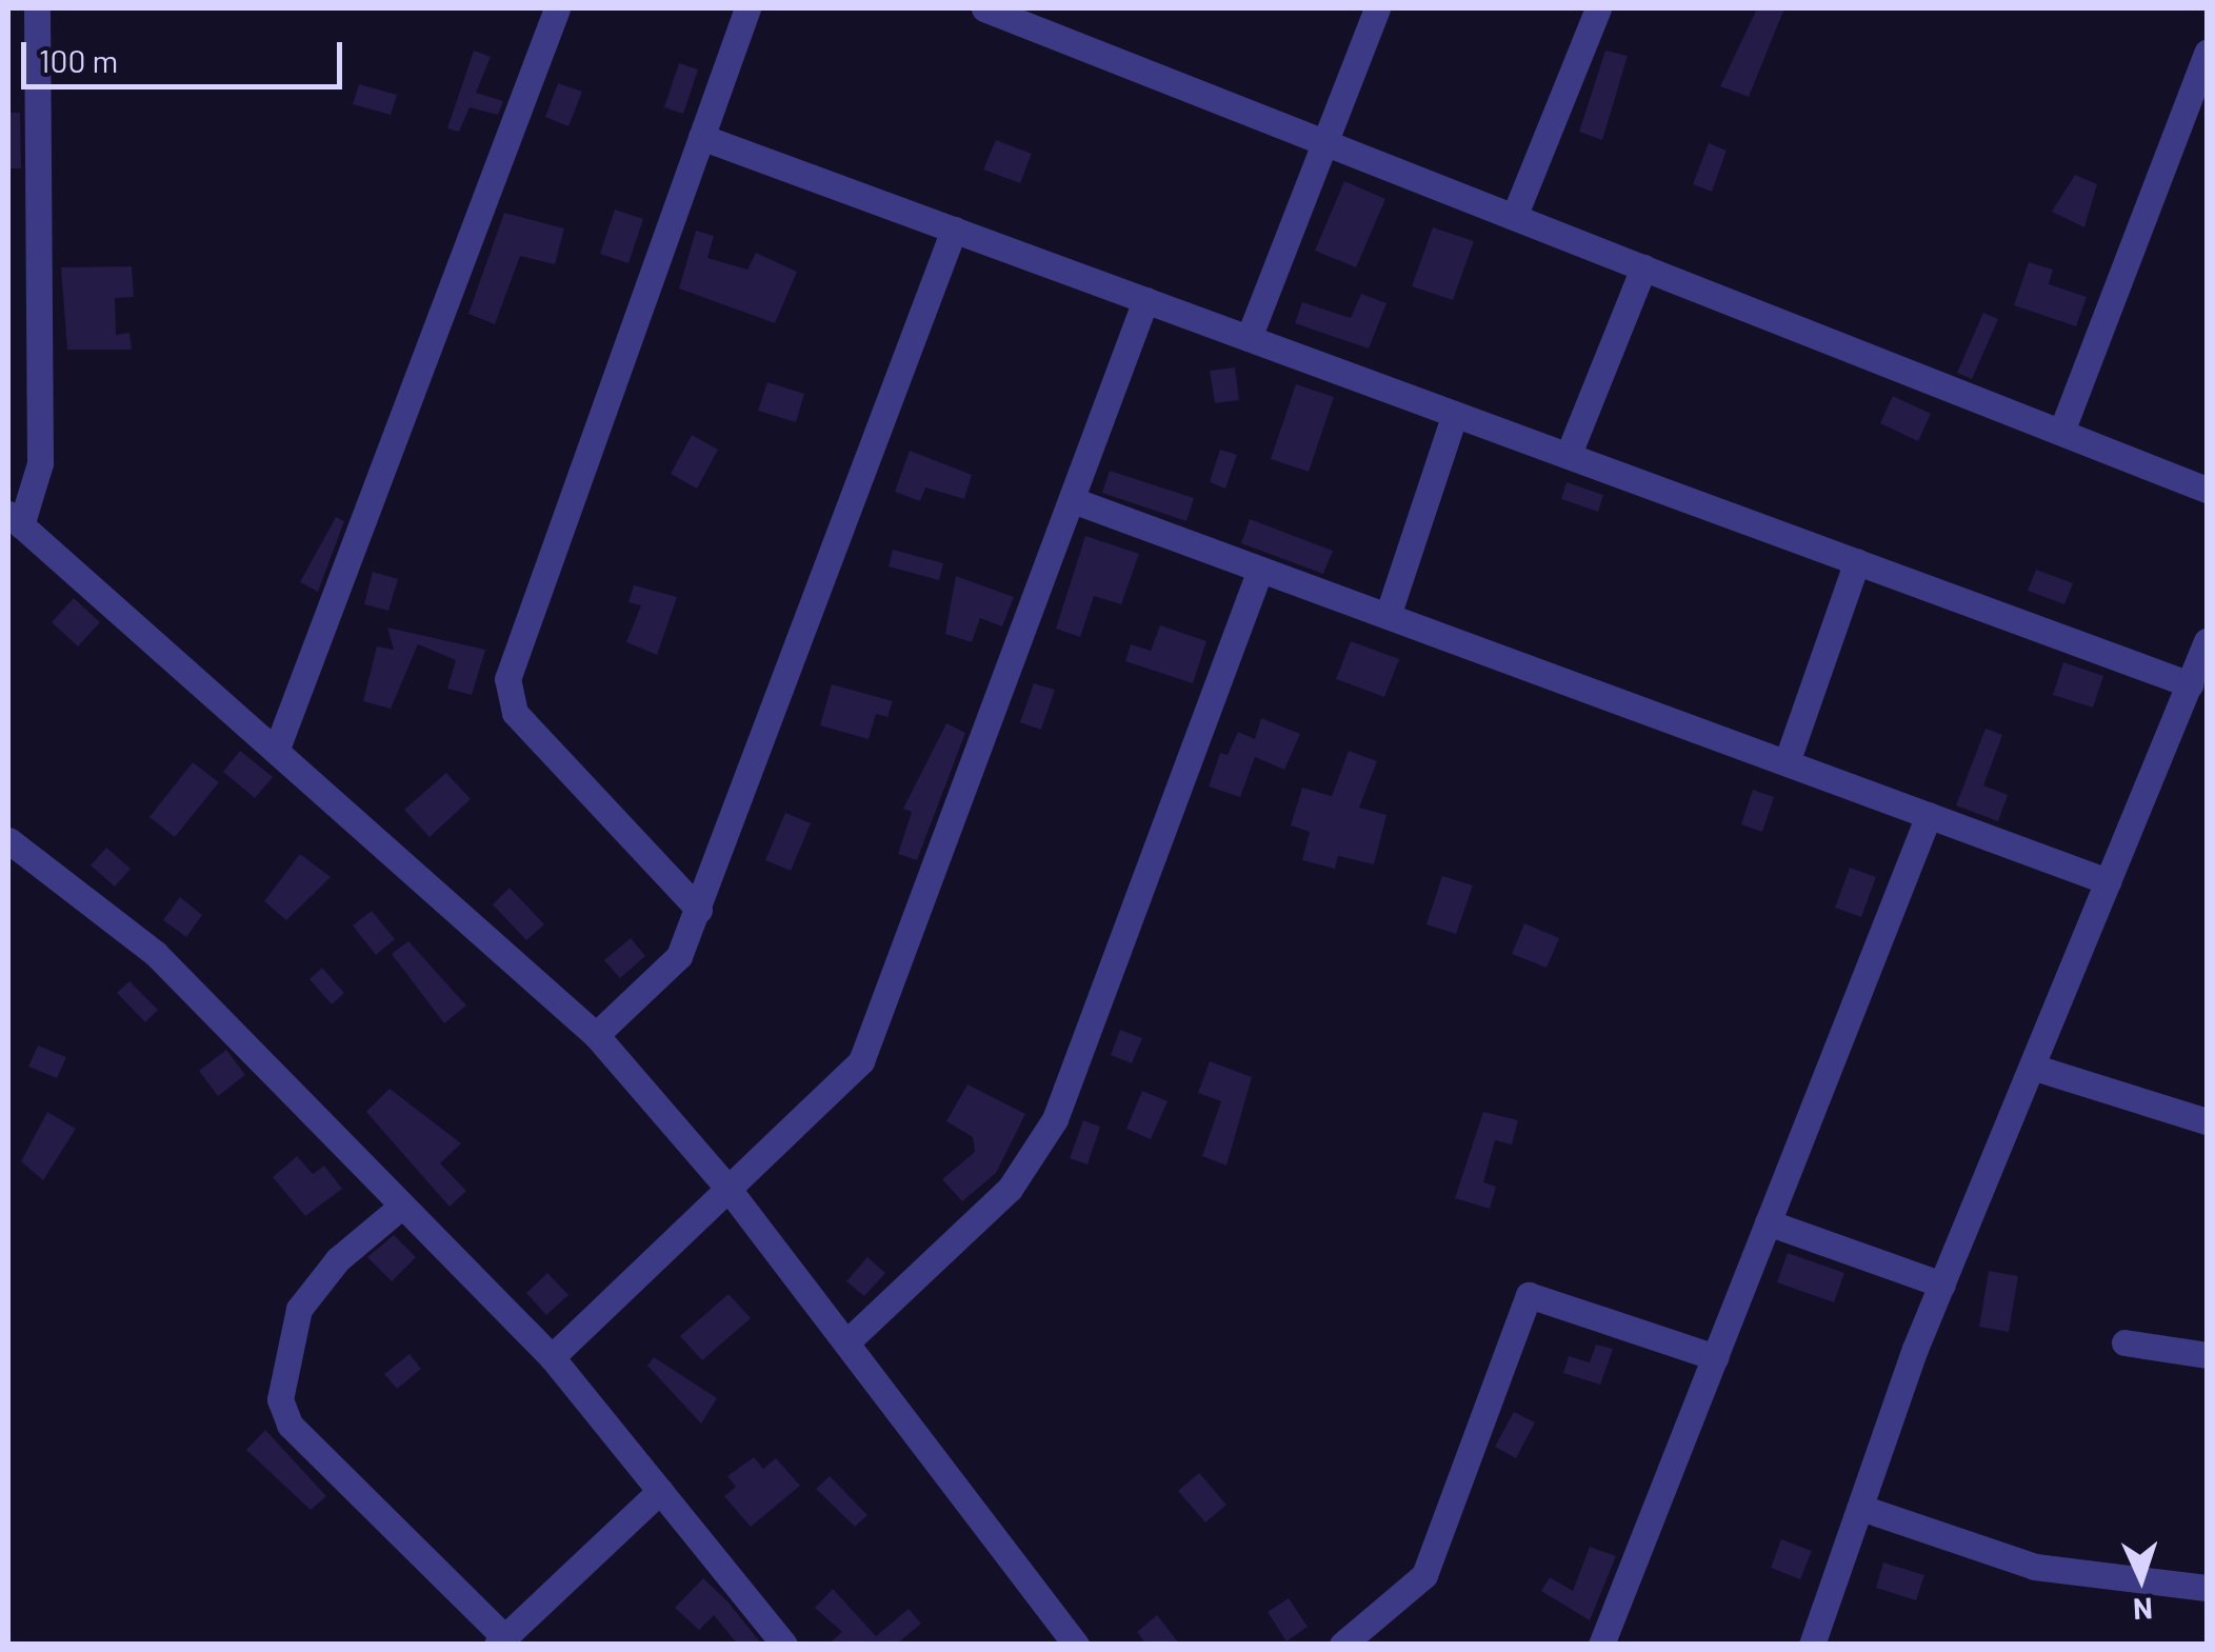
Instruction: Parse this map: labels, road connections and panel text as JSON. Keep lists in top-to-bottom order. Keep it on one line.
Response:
{"scale_bar":"100 m","north":"bottom"}
